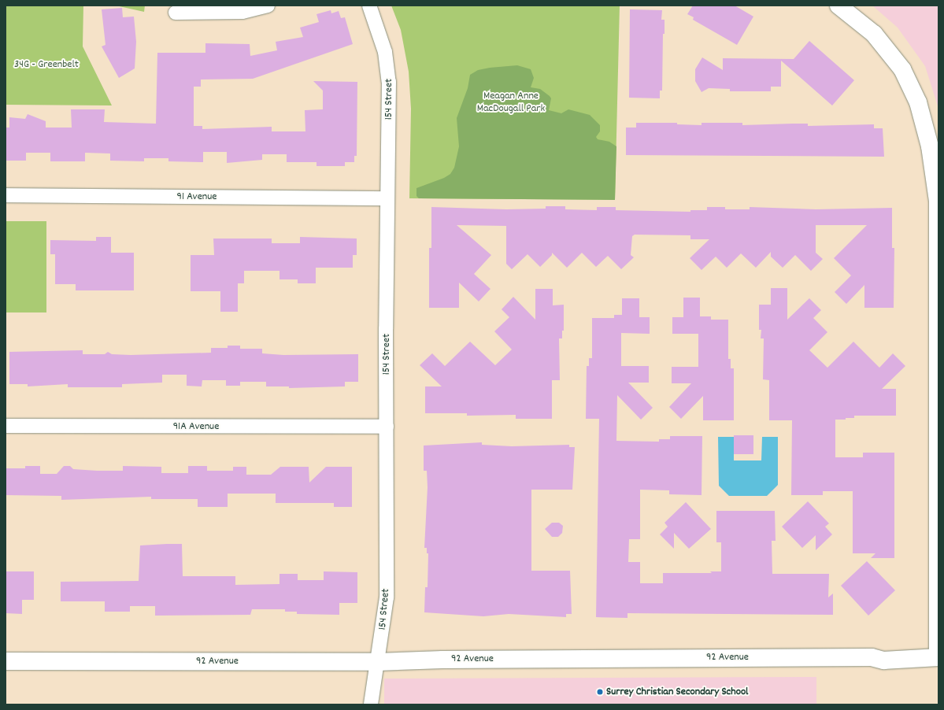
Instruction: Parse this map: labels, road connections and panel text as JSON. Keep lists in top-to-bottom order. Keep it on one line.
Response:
{"streets":{"street":["154 Street","91 Avenue","91A Avenue","92 Avenue"]},"crossings":[["154 Street","91 Avenue"],["154 Street","91A Avenue"],["154 Street","92 Avenue"]],"parks":["34G - Greenbelt","Meagan Anne MacDougall Park"],"places":["Surrey Christian Secondary School"]}
